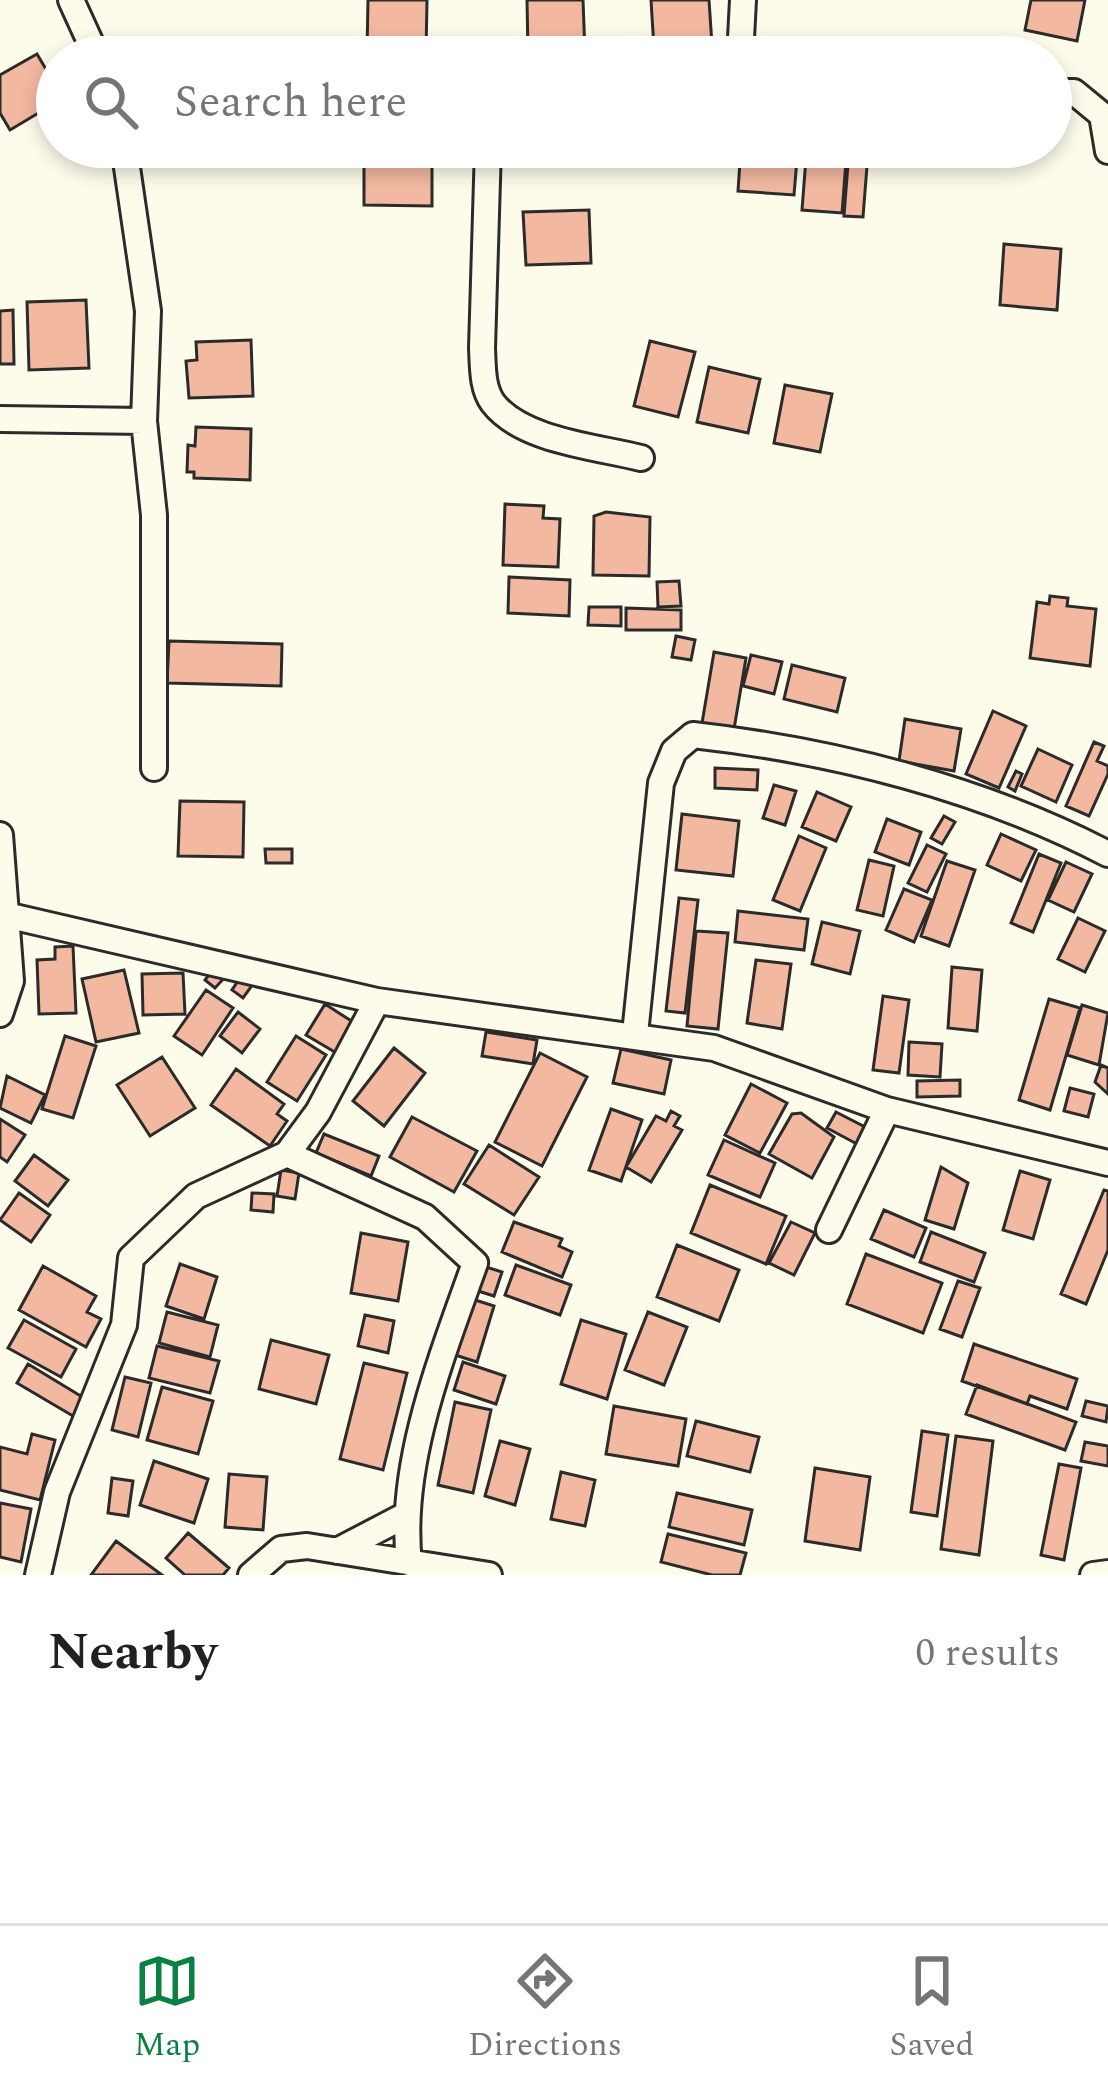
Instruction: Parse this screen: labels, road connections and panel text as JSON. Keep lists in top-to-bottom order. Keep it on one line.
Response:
{"page":{"search":"Search here","heading":["Nearby","0 results"],"nav":["Map","Directions","Saved"]}}
